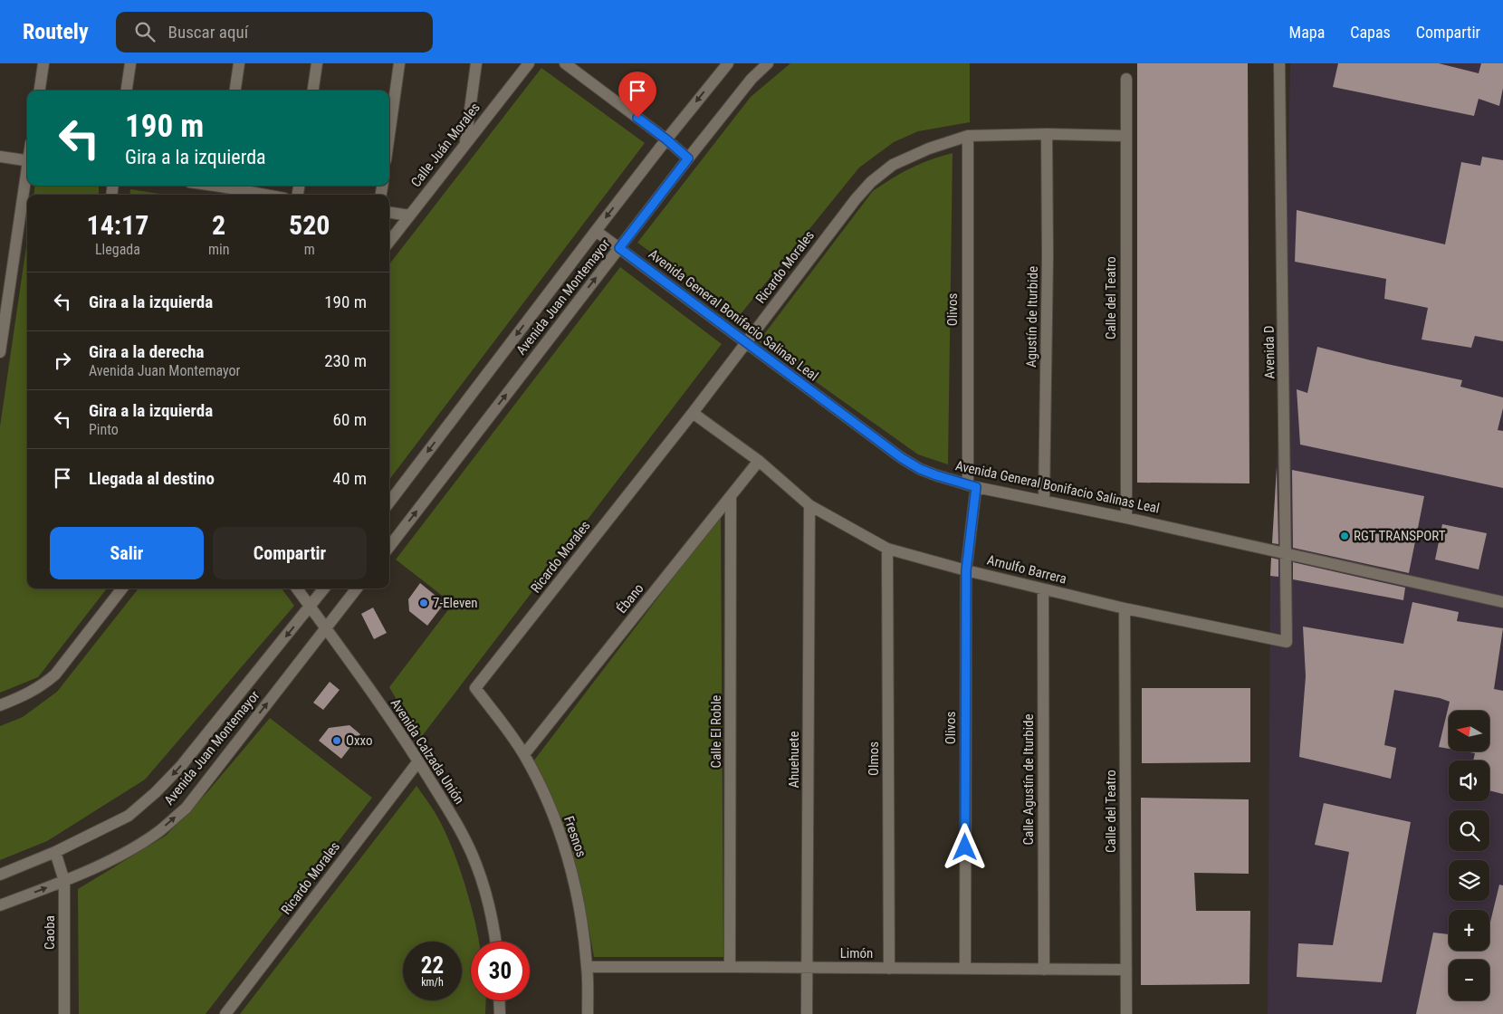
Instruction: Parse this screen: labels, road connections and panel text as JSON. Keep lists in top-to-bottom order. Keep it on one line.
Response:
{"streets":{"street":["Calle Juán Morales","Ricardo Morales","Avenida Juan Montemayor","Calle del Teatro","Olivos","Avenida General Bonifacio Salinas Leal","Agustín de Iturbide","Avenida D","Arnulfo Barrera","Ébano","Calle El Roble","Avenida Calzada Unión","Olmos","Ahuehuete","Calle Agustín de Iturbide","Fresnos","Caoba","Limón"]},"crossings":[["Ricardo Morales","Calle del Teatro"],["Ricardo Morales","Olivos"],["Ricardo Morales","Avenida General Bonifacio Salinas Leal"],["Ricardo Morales","Agustín de Iturbide"],["Ricardo Morales","Arnulfo Barrera"],["Ricardo Morales","Avenida Calzada Unión"],["Ricardo Morales","Fresnos"],["Avenida Juan Montemayor","Avenida General Bonifacio Salinas Leal"],["Avenida Juan Montemayor","Avenida Calzada Unión"],["Avenida Juan Montemayor","Caoba"],["Calle del Teatro","Avenida General Bonifacio Salinas Leal"],["Calle del Teatro","Arnulfo Barrera"],["Calle del Teatro","Limón"],["Olivos","Avenida General Bonifacio Salinas Leal"],["Olivos","Arnulfo Barrera"],["Olivos","Limón"],["Avenida General Bonifacio Salinas Leal","Agustín de Iturbide"],["Avenida General Bonifacio Salinas Leal","Avenida D"],["Avenida D","Arnulfo Barrera"],["Arnulfo Barrera","Ébano"],["Arnulfo Barrera","Olmos"],["Arnulfo Barrera","Ahuehuete"],["Arnulfo Barrera","Calle Agustín de Iturbide"],["Ébano","Calle El Roble"],["Ébano","Fresnos"],["Calle El Roble","Limón"],["Olmos","Limón"],["Ahuehuete","Limón"],["Calle Agustín de Iturbide","Limón"],["Fresnos","Limón"]],"places":["RGT TRANSPORT","7-Eleven","Oxxo"],"north":"left","page":{"header":"Routely","search":"Buscar aquí","nav":["Mapa","Capas","Compartir"],"turn":["190 m","Gira a la izquierda"],"eta":["14:17","Llegada","2","min","520","m"],"list":[{"name":"Gira a la izquierda","value":"190 m"},{"name":"Gira a la derecha","note":"Avenida Juan Montemayor","value":"230 m"},{"name":"Gira a la izquierda","note":"Pinto","value":"60 m"},{"name":"Llegada al destino","value":"40 m"}],"buttons":["Salir","Compartir"],"map_buttons":["+","−"],"speed":"22 km/h","limit":"30"}}
